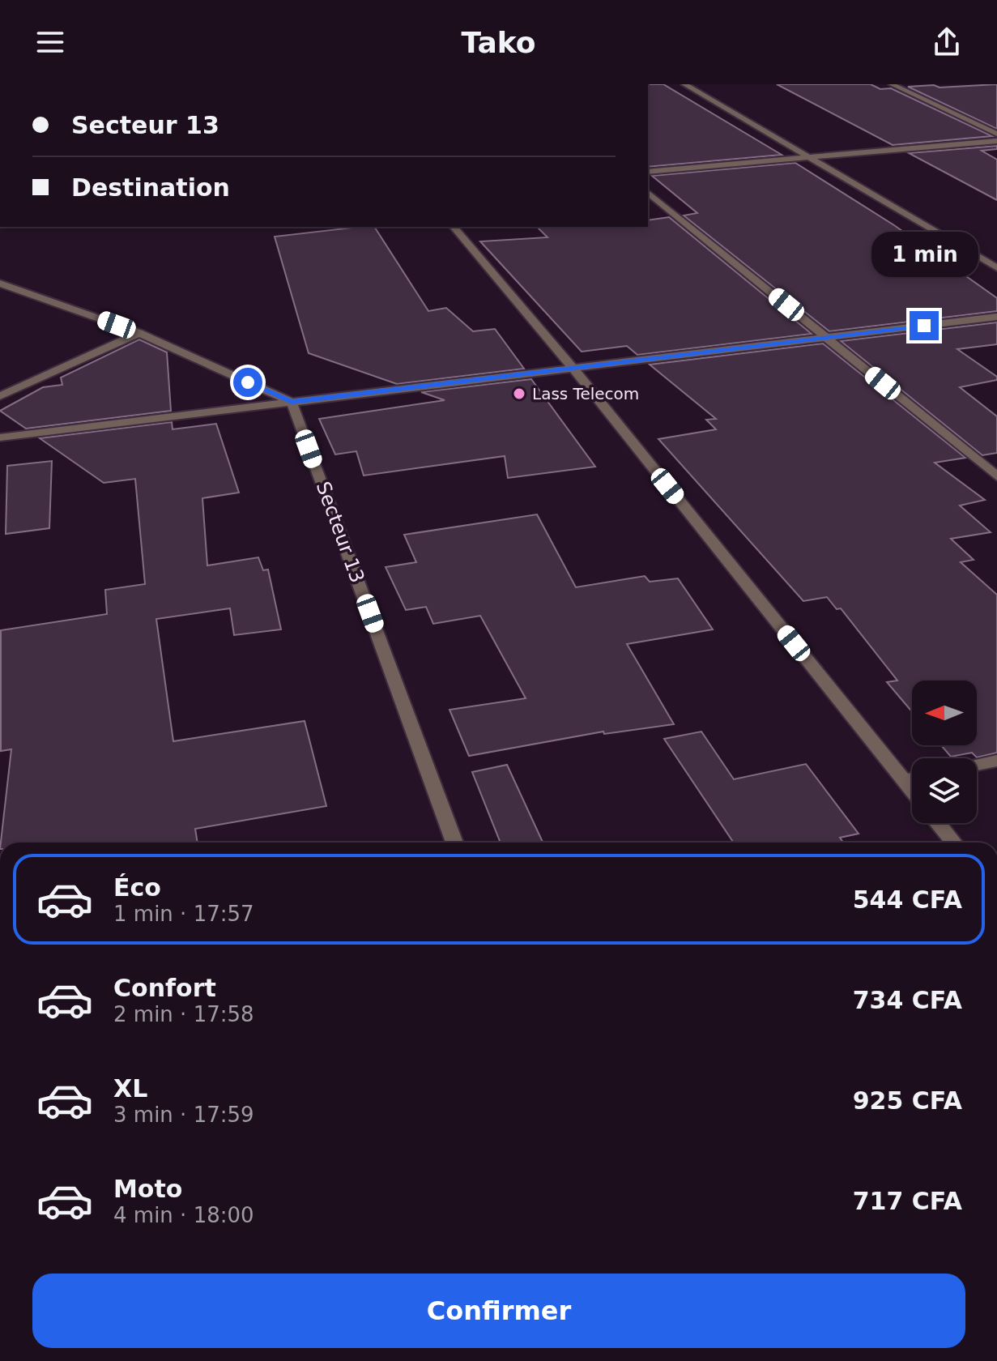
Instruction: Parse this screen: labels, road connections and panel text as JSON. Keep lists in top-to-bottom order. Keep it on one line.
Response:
{"streets":{"street":["Secteur 13"]},"places":["Lass Telecom"],"north":"left","page":{"header":"Tako","banner":["Secteur 13","Destination"],"bubble":"1 min","list":[{"name":"Éco","note":"1 min · 17:57","value":"544 CFA"},{"name":"Confort","note":"2 min · 17:58","value":"734 CFA"},{"name":"XL","note":"3 min · 17:59","value":"925 CFA"},{"name":"Moto","note":"4 min · 18:00","value":"717 CFA"}],"buttons":"Confirmer"}}
